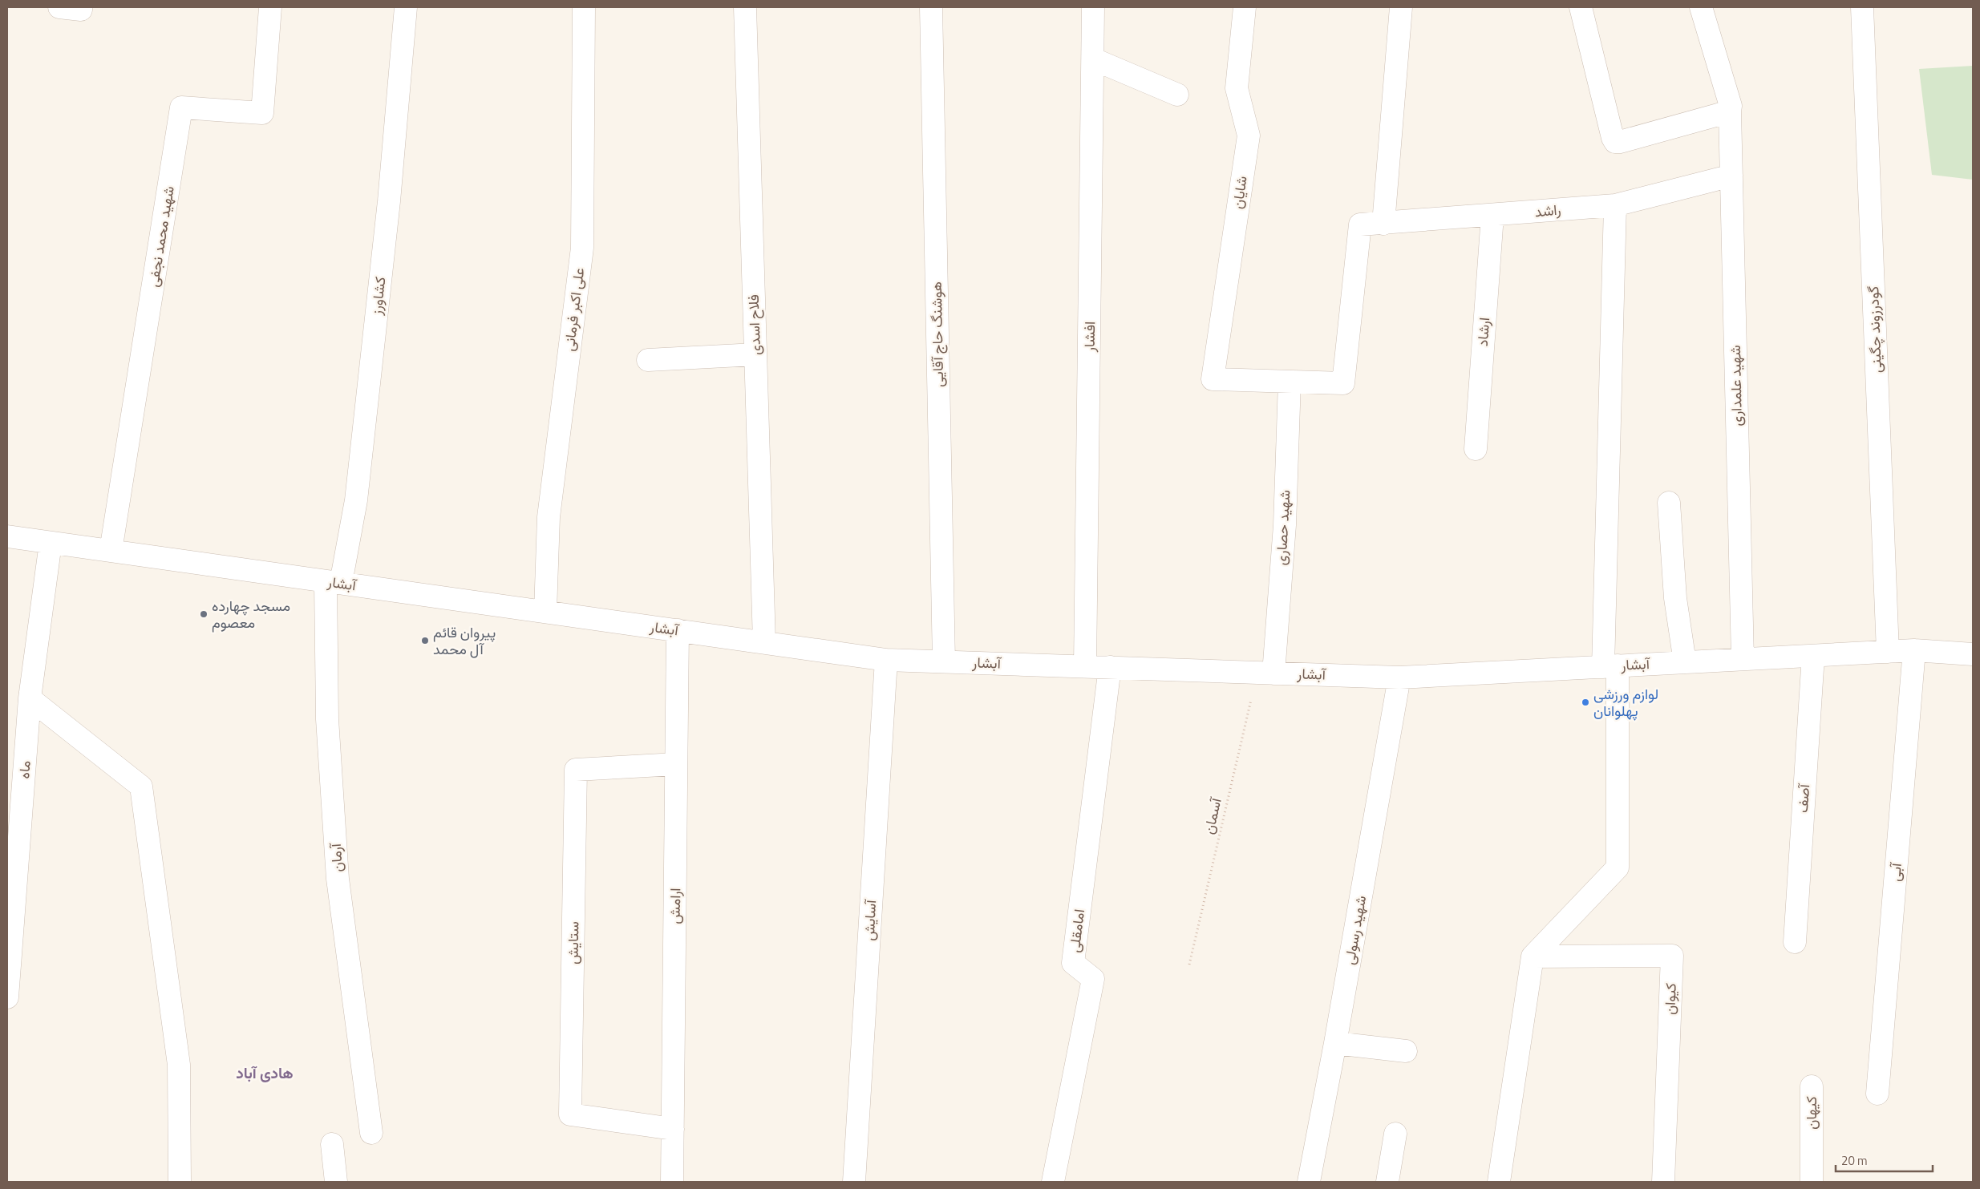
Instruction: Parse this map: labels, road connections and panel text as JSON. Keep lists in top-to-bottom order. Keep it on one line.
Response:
{"streets":{"street":["شایان","راشد","شهید محمد نجفی","کشاورز","علی اکبر فرمانی","فلاح اسدی","گودرزوند چگینی","ارشاد","هوشنگ حاج آقایی","افشار","شهید علمداری","شهید حصاری","آبشار","ماه","آصف","آرمان","آبی","ارامش","آسایش","شهید رسولی","امامقلی","ستایش","کیوان","کیهان"],"path":["آسمان"]},"crossings":[["شایان","راشد"],["شایان","شهید حصاری"],["راشد","ارشاد"],["راشد","شهید علمداری"],["راشد","شهید حصاری"],["شهید محمد نجفی","آبشار"],["کشاورز","آبشار"],["کشاورز","آرمان"],["علی اکبر فرمانی","آبشار"],["فلاح اسدی","آبشار"],["گودرزوند چگینی","آبشار"],["هوشنگ حاج آقایی","آبشار"],["افشار","آبشار"],["شهید علمداری","آبشار"],["شهید حصاری","آبشار"],["شهید حصاری","آسمان"],["آبشار","ماه"],["آبشار","آصف"],["آبشار","آسمان"],["آبشار","آرمان"],["آبشار","آبی"],["آبشار","ارامش"],["آبشار","آسایش"],["آبشار","شهید رسولی"],["آبشار","امامقلی"],["ارامش","ستایش"]],"districts":["هادی آباد"],"places":["مسجد چهارده معصوم","پیروان قائم آل محمد","لوازم ورزشی پهلوانان"],"scale_bar":"20 m"}
